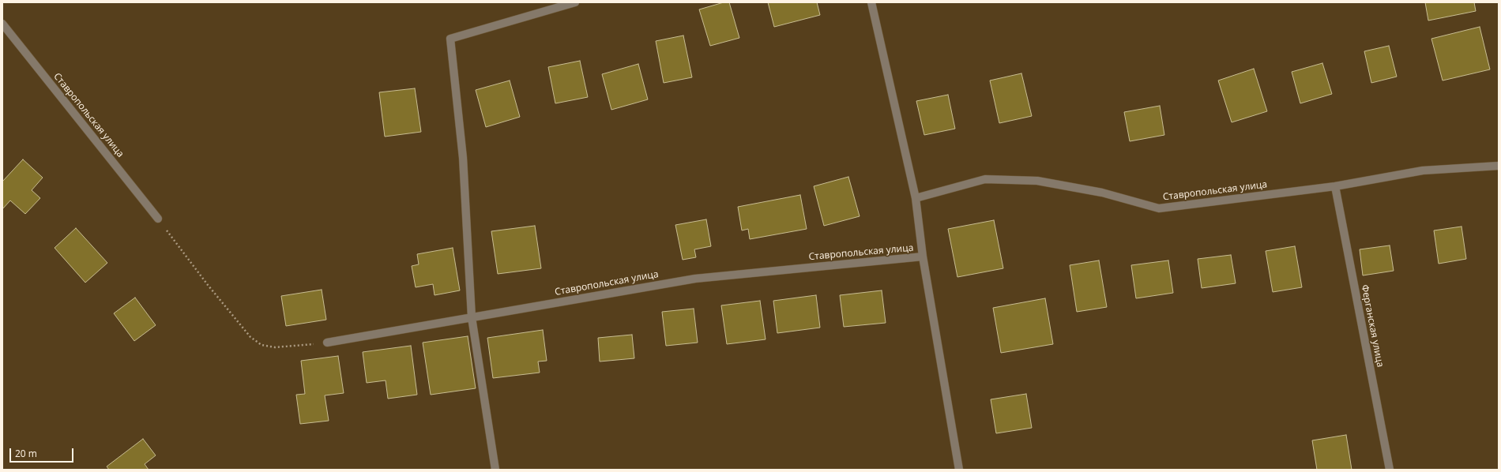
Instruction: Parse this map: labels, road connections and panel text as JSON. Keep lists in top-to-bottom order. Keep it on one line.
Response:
{"streets":{"street":["Ставропольская улица","Ферганская улица"]},"crossings":[["Ставропольская улица","Ферганская улица"]],"scale_bar":"20 m"}
